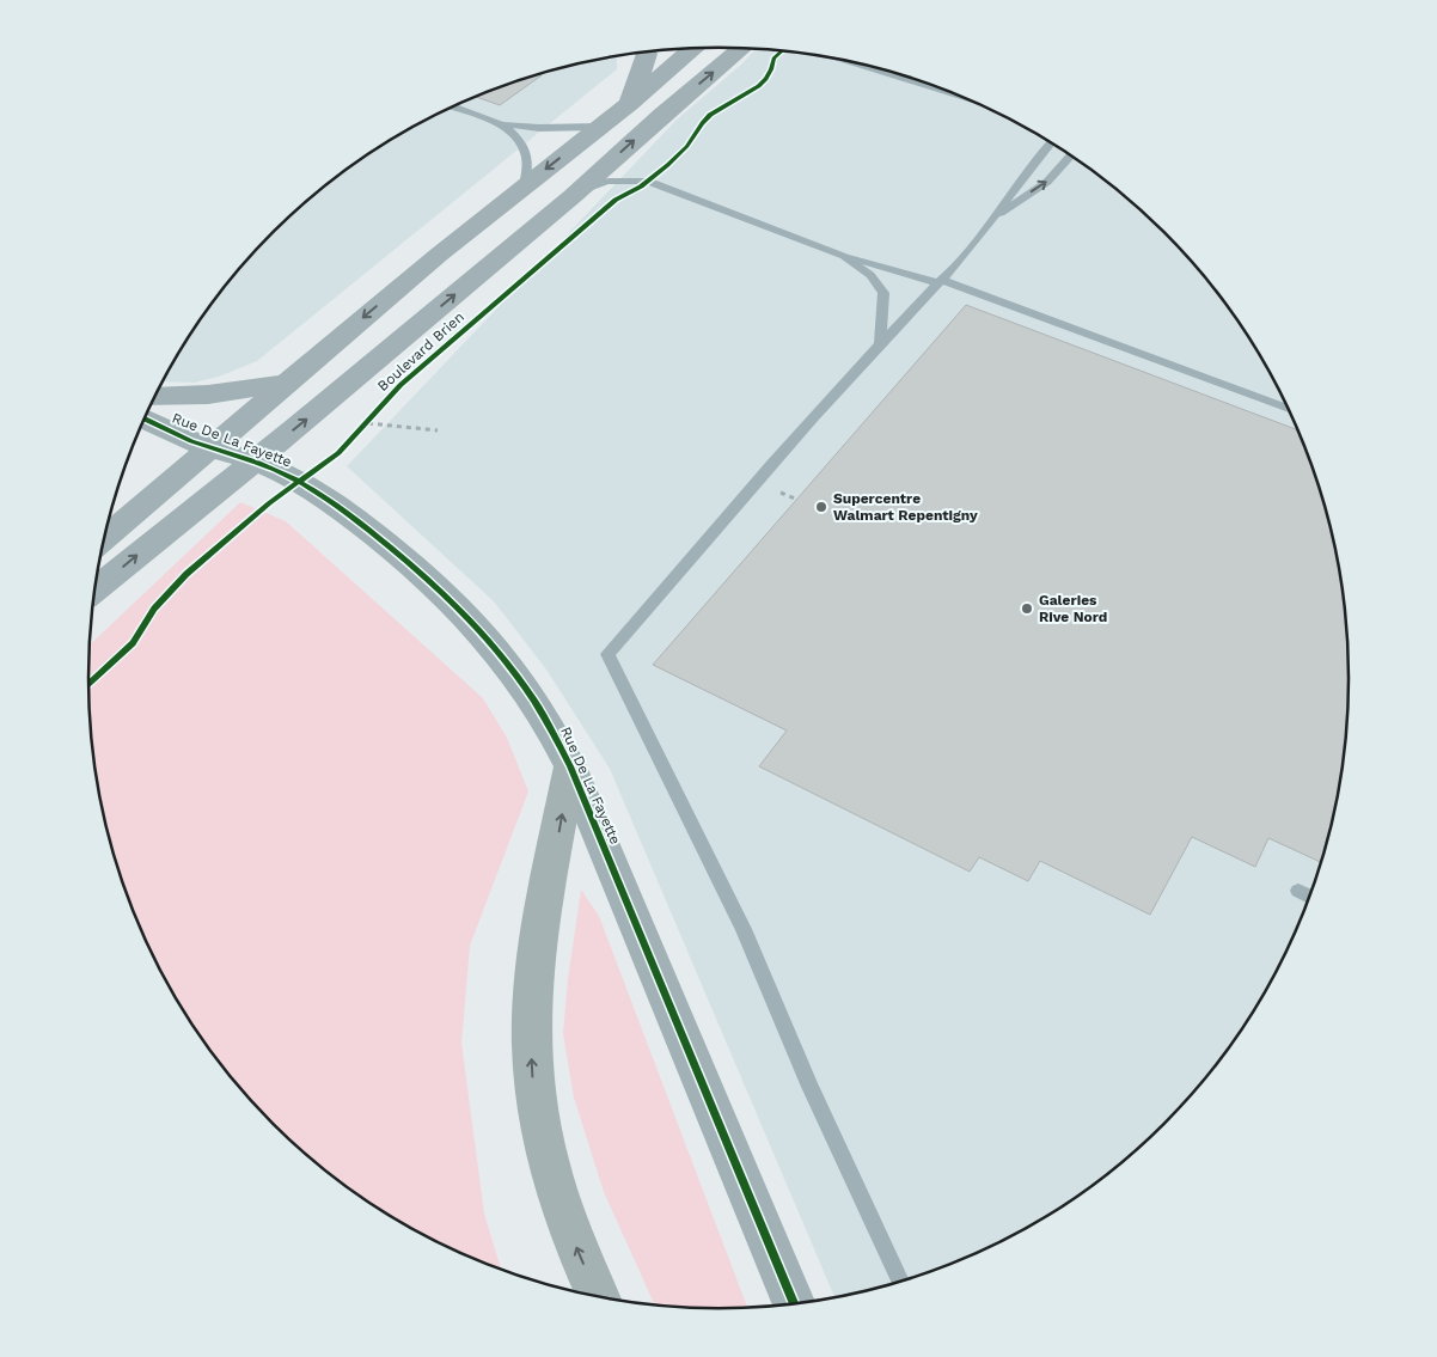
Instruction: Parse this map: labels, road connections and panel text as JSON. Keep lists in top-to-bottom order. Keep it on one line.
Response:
{"streets":{"main road":["Boulevard Brien","Rue De La Fayette"]},"crossings":[["Boulevard Brien","Rue De La Fayette"]],"places":["Supercentre Walmart Repentigny","Galeries Rive Nord"]}
